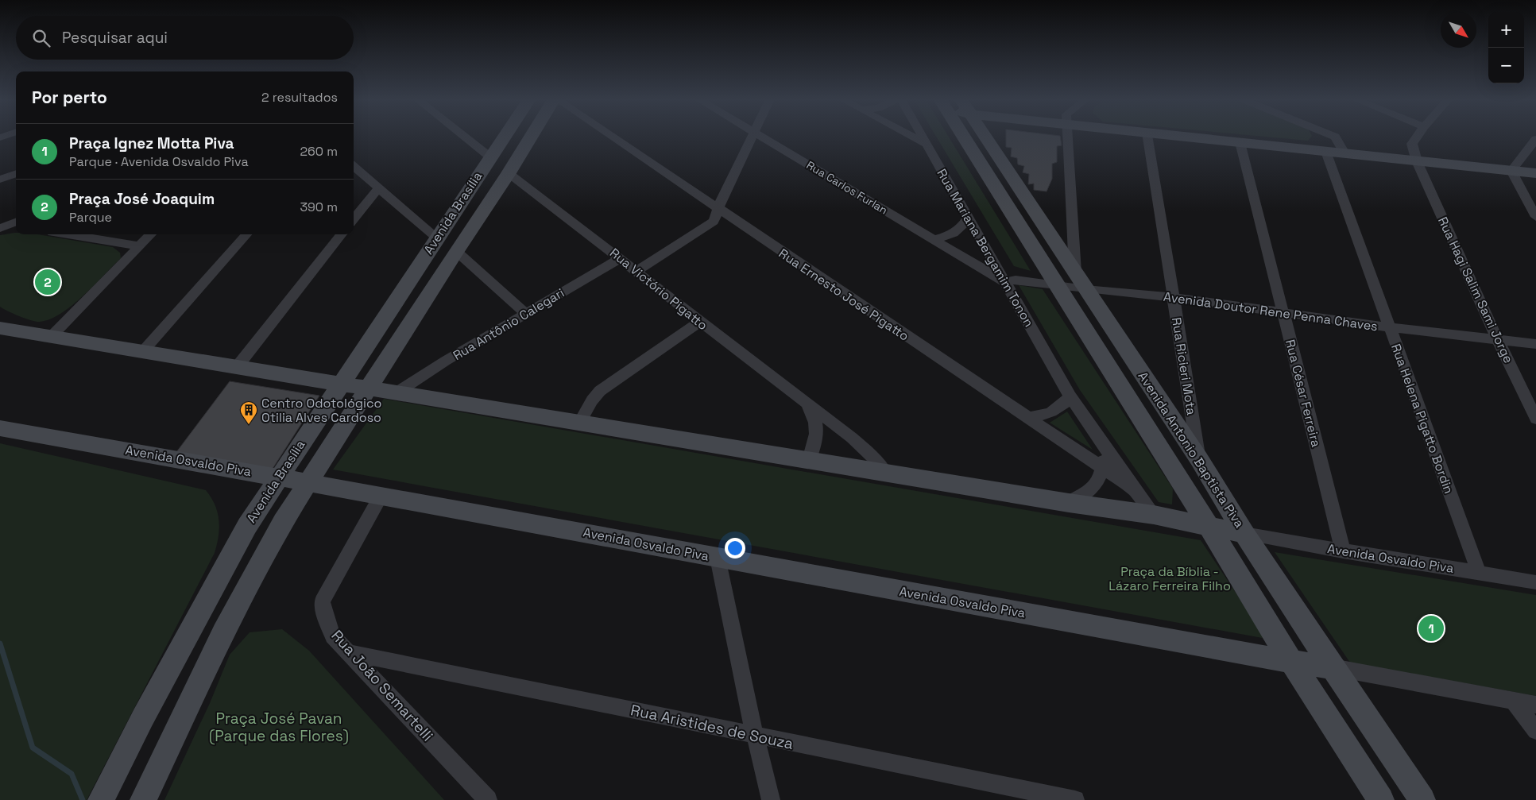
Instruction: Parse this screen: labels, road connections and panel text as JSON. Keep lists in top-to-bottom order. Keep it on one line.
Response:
{"streets":{"main road":["Avenida Brasília","Avenida Antonio Baptista Piva","Avenida Osvaldo Piva"],"street":["Rua Carlos Furlan","Rua Mariana Bergamim Tonon","Rua Victório Pigatto","Rua Hagi Salim Sami Jorge","Rua Ernesto José Pigatto","Avenida Doutor Rene Penna Chaves","Rua Antônio Calegari","Rua Ricieri Mota","Rua César Ferreira","Rua Helena Pigatto Bordin","Rua João Semartelli","Rua Aristides de Souza"]},"crossings":[["Rua Carlos Furlan","Rua Mariana Bergamim Tonon"],["Rua Carlos Furlan","Avenida Doutor Rene Penna Chaves"],["Avenida Brasília","Rua Victório Pigatto"],["Avenida Brasília","Avenida Osvaldo Piva"],["Rua Mariana Bergamim Tonon","Rua Ernesto José Pigatto"],["Rua Mariana Bergamim Tonon","Avenida Doutor Rene Penna Chaves"],["Rua Victório Pigatto","Rua Antônio Calegari"],["Rua Hagi Salim Sami Jorge","Avenida Doutor Rene Penna Chaves"],["Avenida Doutor Rene Penna Chaves","Rua Ricieri Mota"],["Avenida Doutor Rene Penna Chaves","Rua César Ferreira"],["Avenida Doutor Rene Penna Chaves","Rua Helena Pigatto Bordin"],["Avenida Doutor Rene Penna Chaves","Avenida Antonio Baptista Piva"],["Rua Ricieri Mota","Avenida Antonio Baptista Piva"],["Rua César Ferreira","Avenida Osvaldo Piva"],["Rua Helena Pigatto Bordin","Avenida Osvaldo Piva"],["Avenida Antonio Baptista Piva","Avenida Osvaldo Piva"],["Avenida Osvaldo Piva","Rua João Semartelli"],["Rua João Semartelli","Rua Aristides de Souza"]],"parks":["Praça da Bíblia - Lázaro Ferreira Filho","Praça José Pavan (Parque das Flores)"],"places":{"building":["Centro Odotológico Otilia Alves Cardoso"]},"north":"bottom right","page":{"map_buttons":["+","−"],"search":"Pesquisar aqui","heading":["Por perto","2 resultados"],"list":[{"mark":"1","name":"Praça Ignez Motta Piva","note":"Parque · Avenida Osvaldo Piva","value":"260 m"},{"mark":"2","name":"Praça José Joaquim","note":"Parque","value":"390 m"}],"pins":["2","1"]}}
